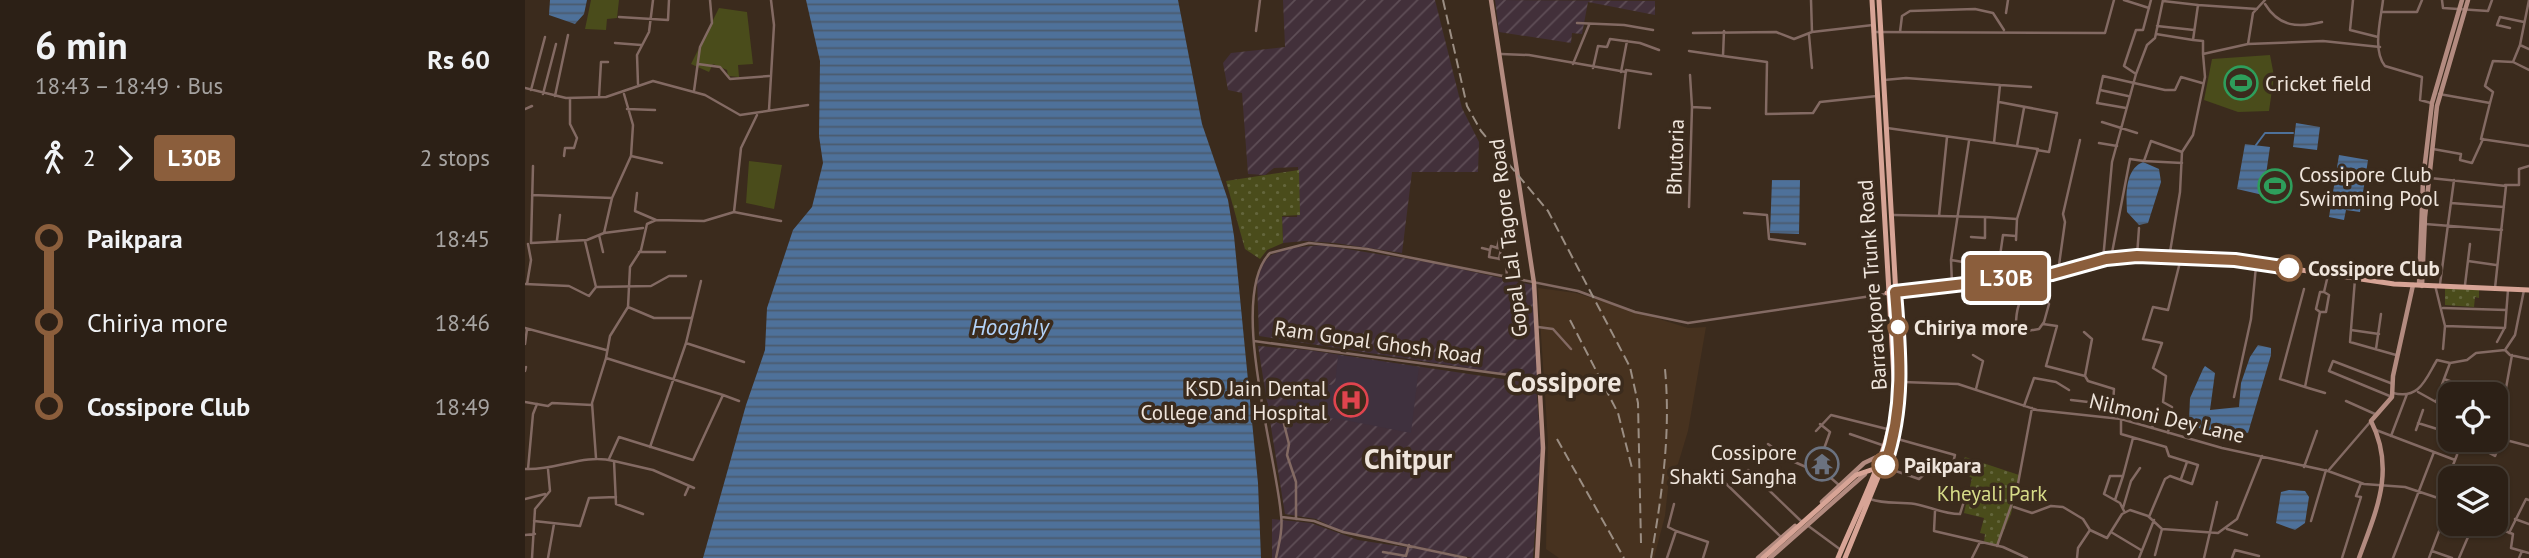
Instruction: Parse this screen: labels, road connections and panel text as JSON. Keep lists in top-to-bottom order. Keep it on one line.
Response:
{"streets":{"main road":["Barrackpore Trunk Road"],"street":["Bhutoria","Gopal Lal Tagore Road","Ram Gopal Ghosh Road","Nilmoni Dey Lane"]},"crossings":[["Gopal Lal Tagore Road","Ram Gopal Ghosh Road"],["Barrackpore Trunk Road","Nilmoni Dey Lane"]],"districts":["Cossipore","Chitpur"],"water":["Hooghly"],"parks":["Kheyali Park"],"places":{"sports":["Cricket field","Cossipore Club Swimming Pool"],"other":["Cossipore Club","Chiriya more","Paikpara"],"hospital":["KSD Jain Dental College and Hospital"],"temple":["Cossipore Shakti Sangha"]},"lines":["bus line L30B"],"page":{"heading":["6 min","18:43 – 18:49 · Bus","Rs 60"],"on_map":"L30B","legs":["2","L30B","2 stops"],"list":[{"name":"Paikpara","value":"18:45"},{"name":"Chiriya more","value":"18:46"},{"name":"Cossipore Club","value":"18:49"}]}}
